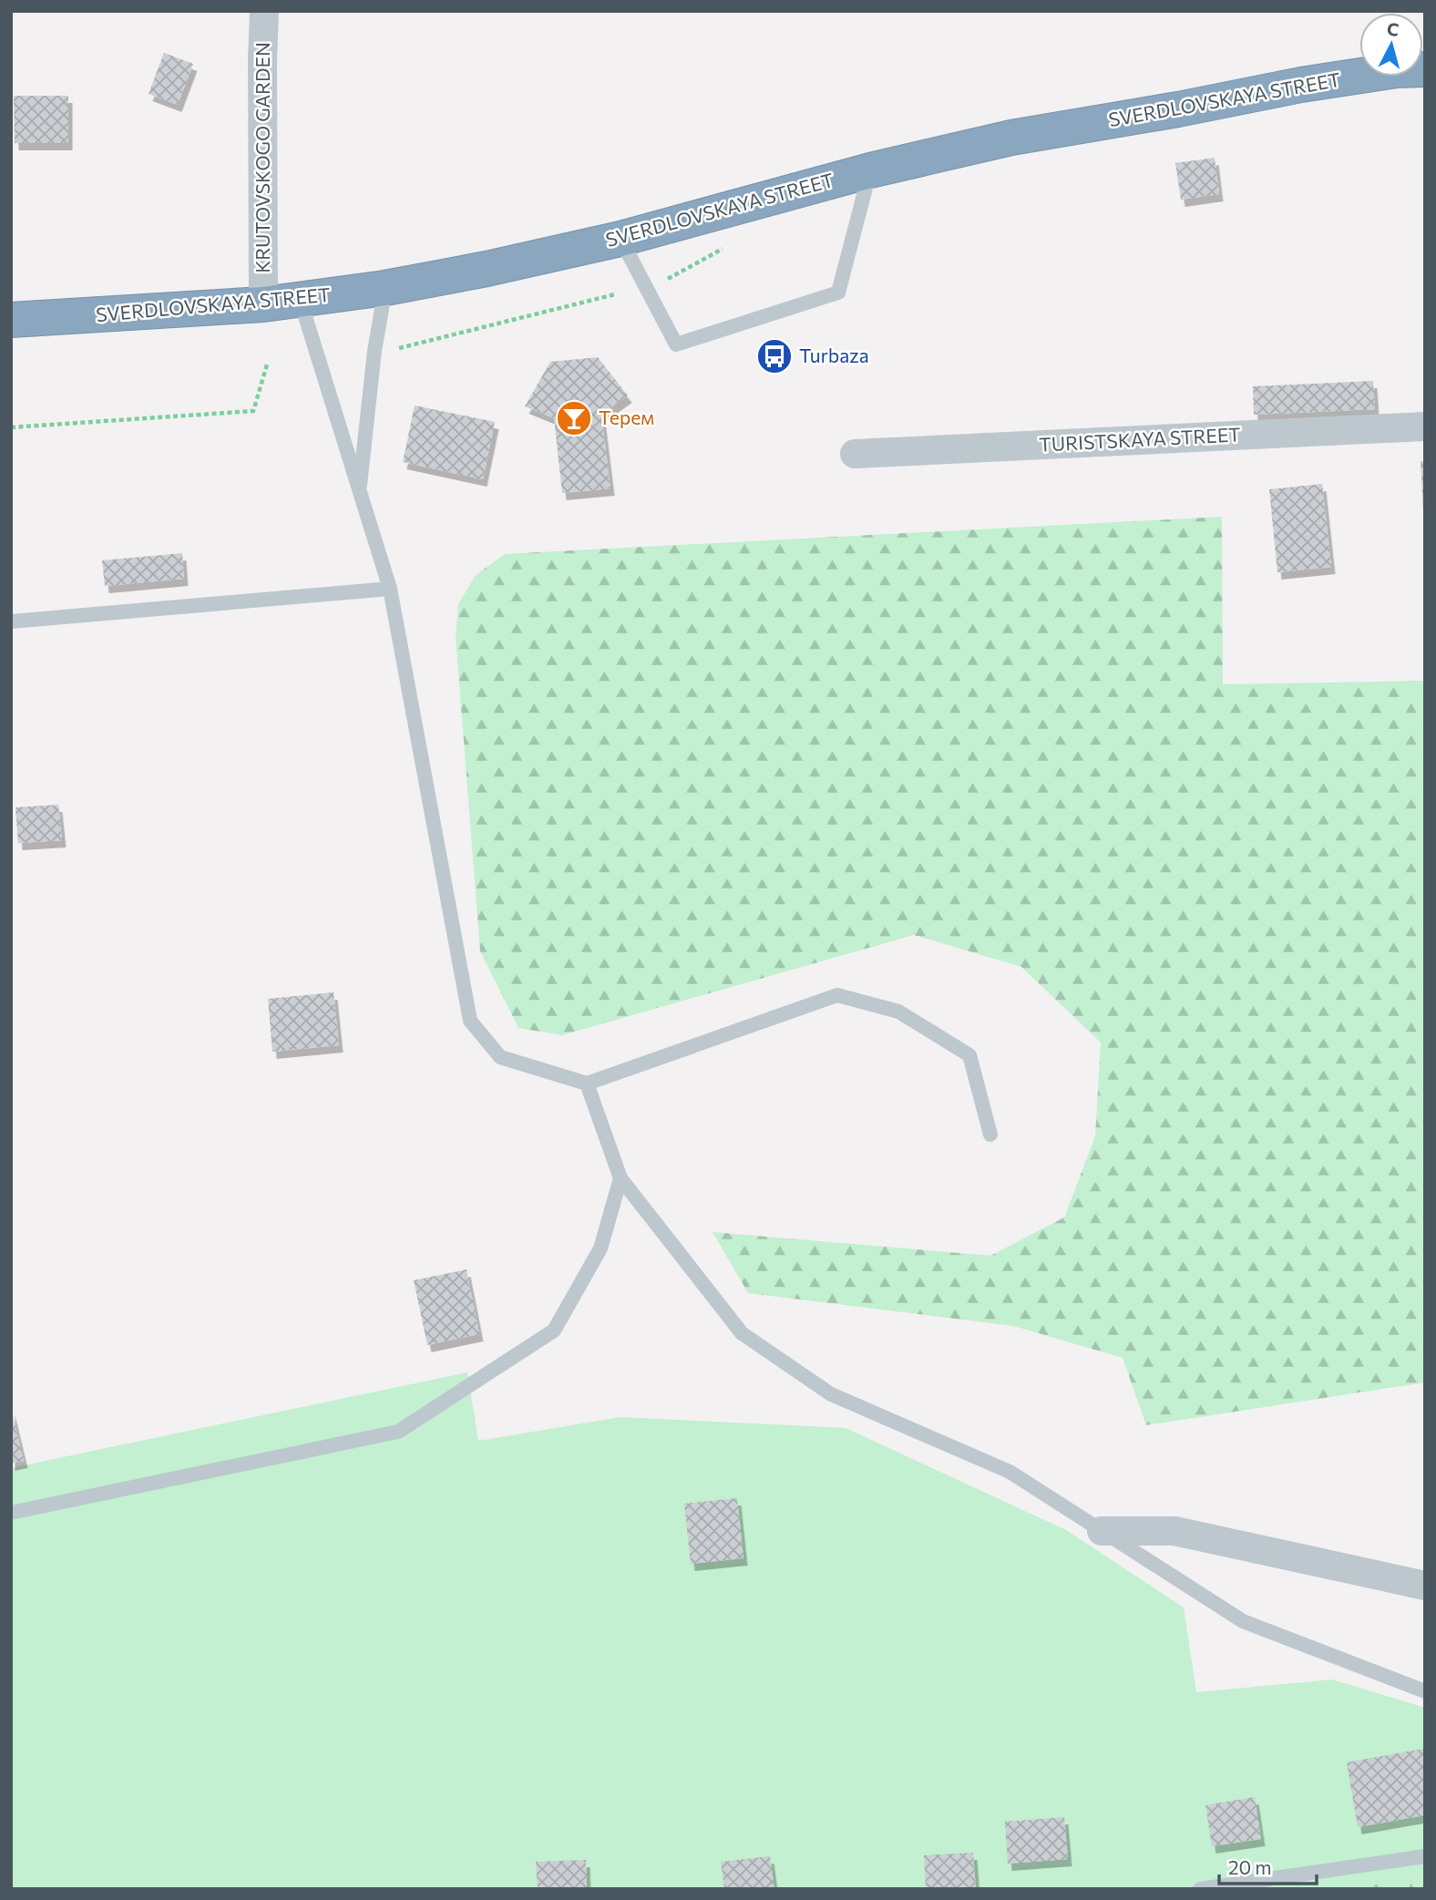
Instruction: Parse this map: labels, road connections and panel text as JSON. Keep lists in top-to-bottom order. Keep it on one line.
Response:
{"streets":{"highway":["SVERDLOVSKAYA STREET"],"street":["KRUTOVSKOGO GARDEN","TURISTSKAYA STREET"]},"crossings":[["SVERDLOVSKAYA STREET","KRUTOVSKOGO GARDEN"]],"places":{"bus stop":["Turbaza"],"bar":["Терем"]},"scale_bar":"20 m","north":"top"}
